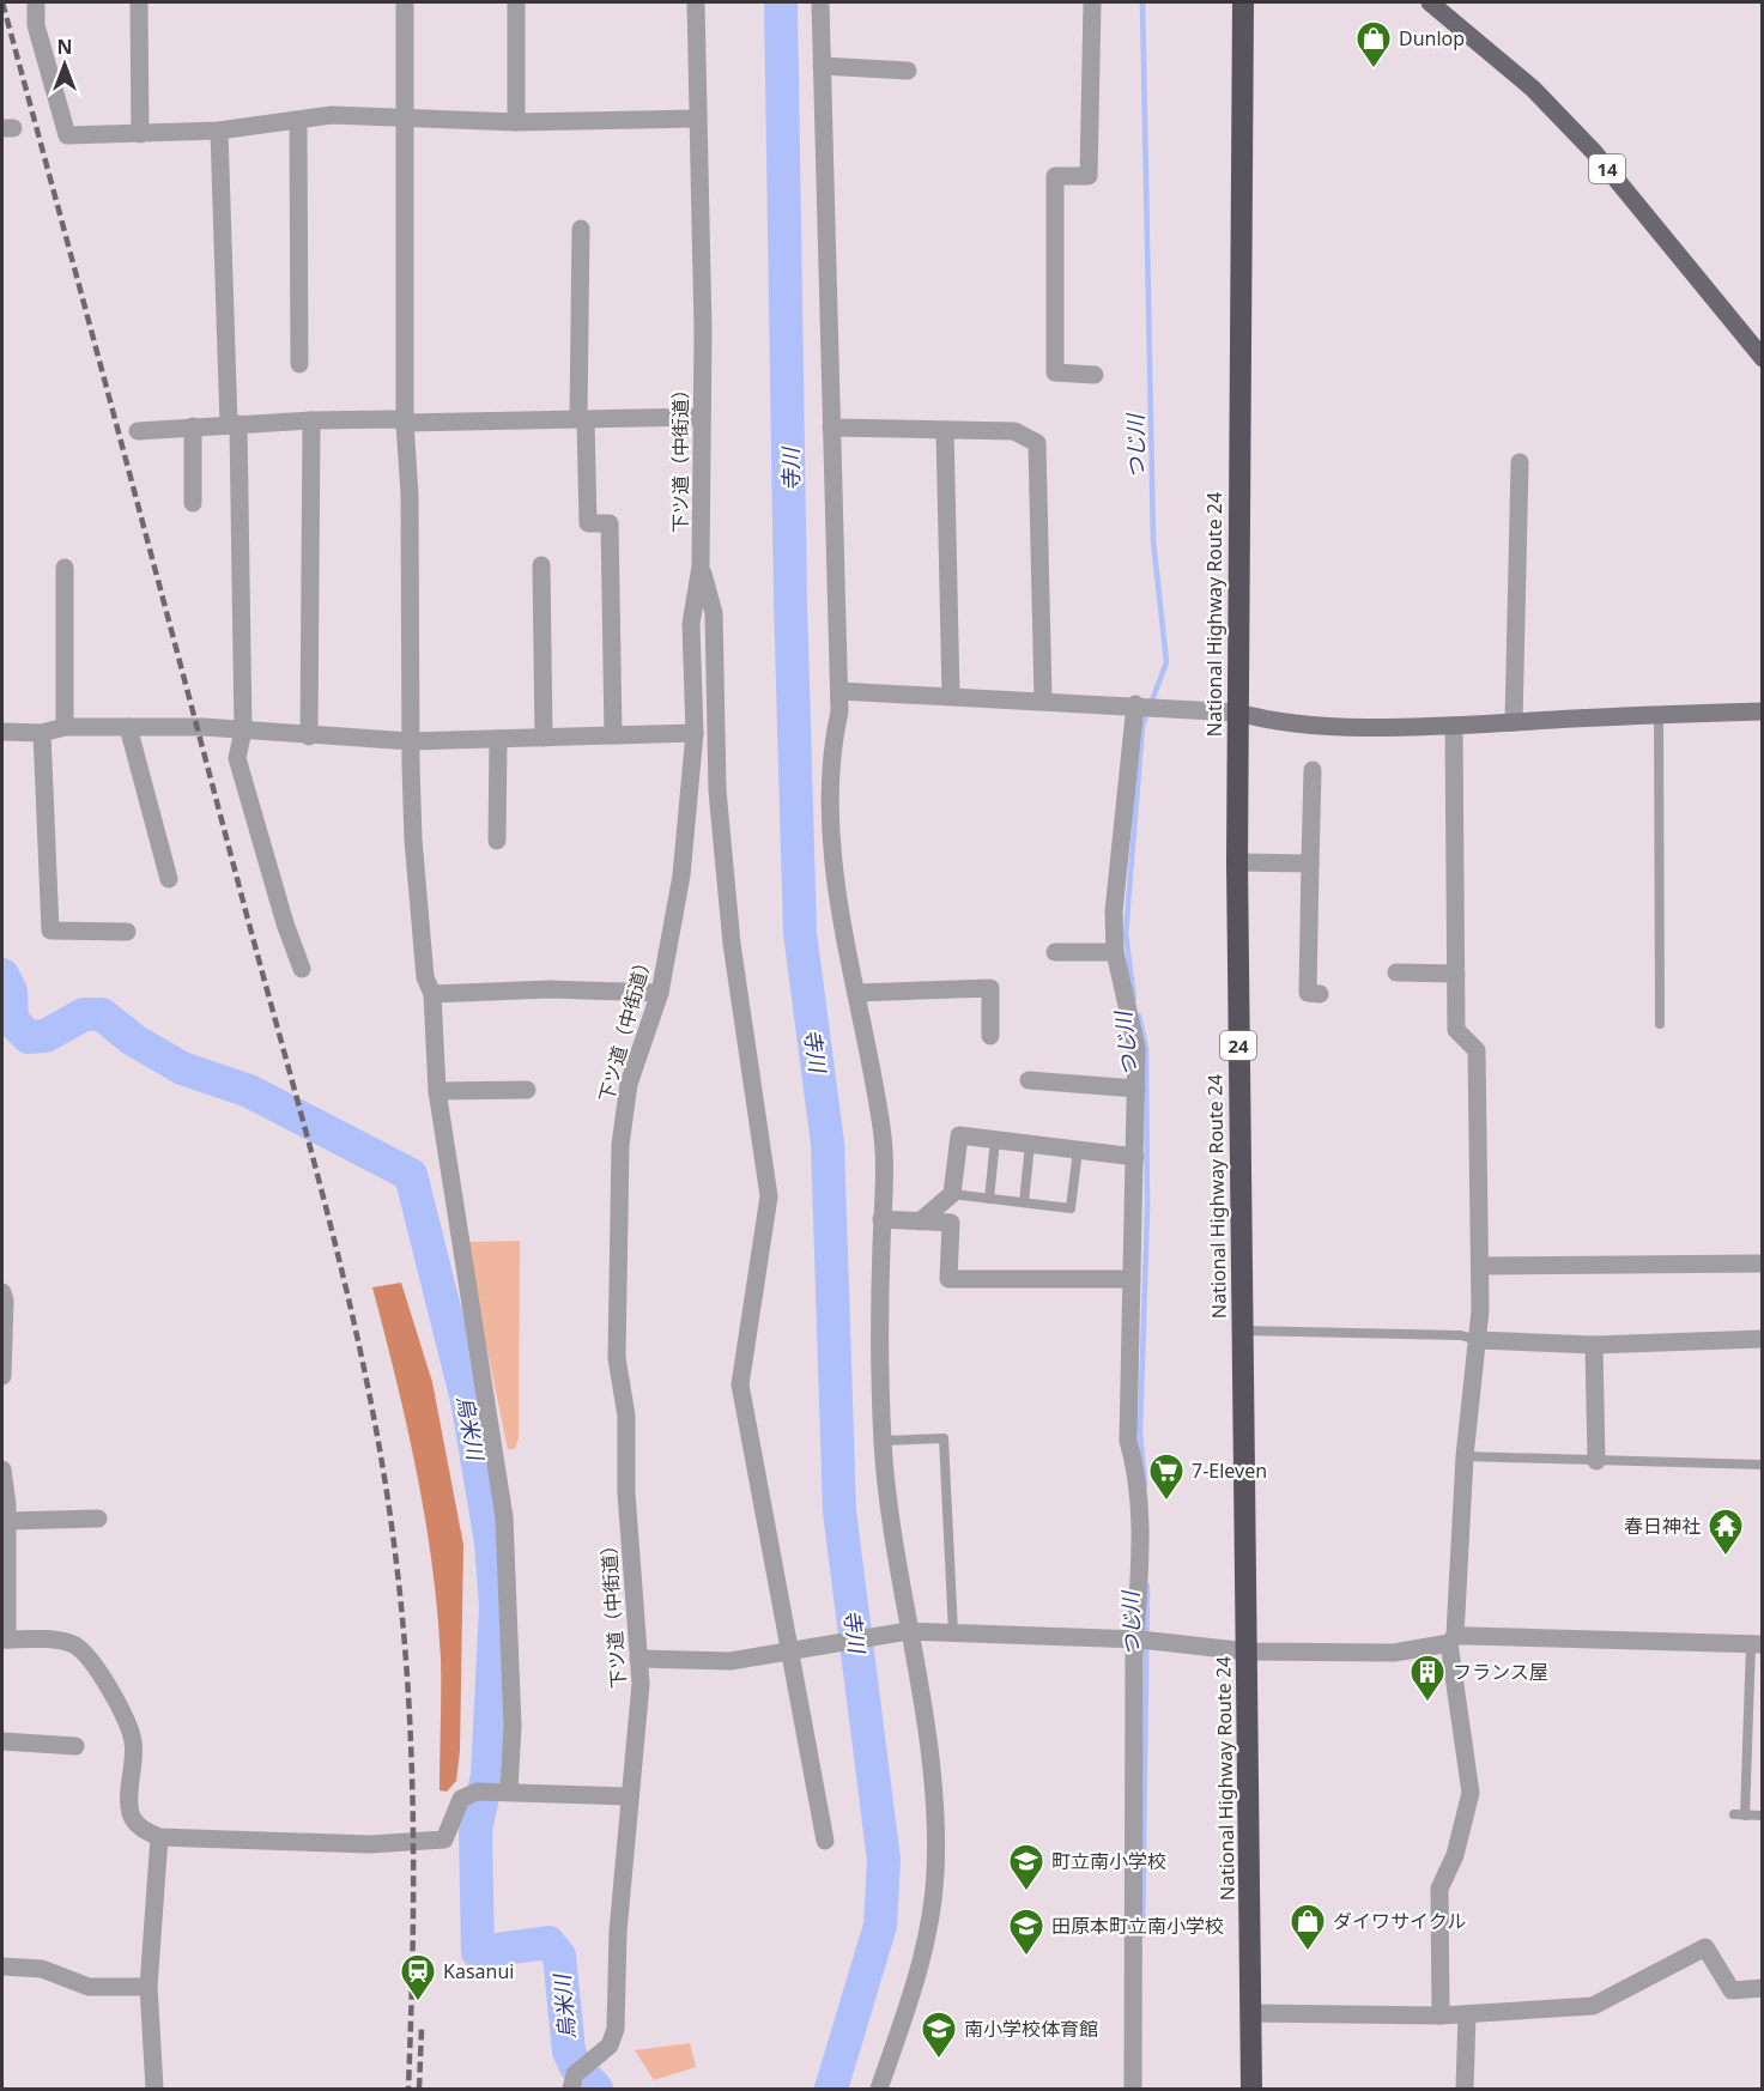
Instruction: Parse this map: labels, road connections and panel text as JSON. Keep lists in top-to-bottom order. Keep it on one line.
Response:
{"streets":{"highway":["National Highway Route 24","24"],"main road":["14"],"street":["下ツ道（中街道）"]},"water":["つじ川","寺川","烏米川"],"places":{"shop":["Dunlop","ダイワサイクル"],"supermarket":["7-Eleven"],"temple":["春日神社"],"building":["フランス屋"],"school or university":["町立南小学校","田原本町立南小学校","南小学校体育館"],"station":["Kasanui"]},"north":"top"}
